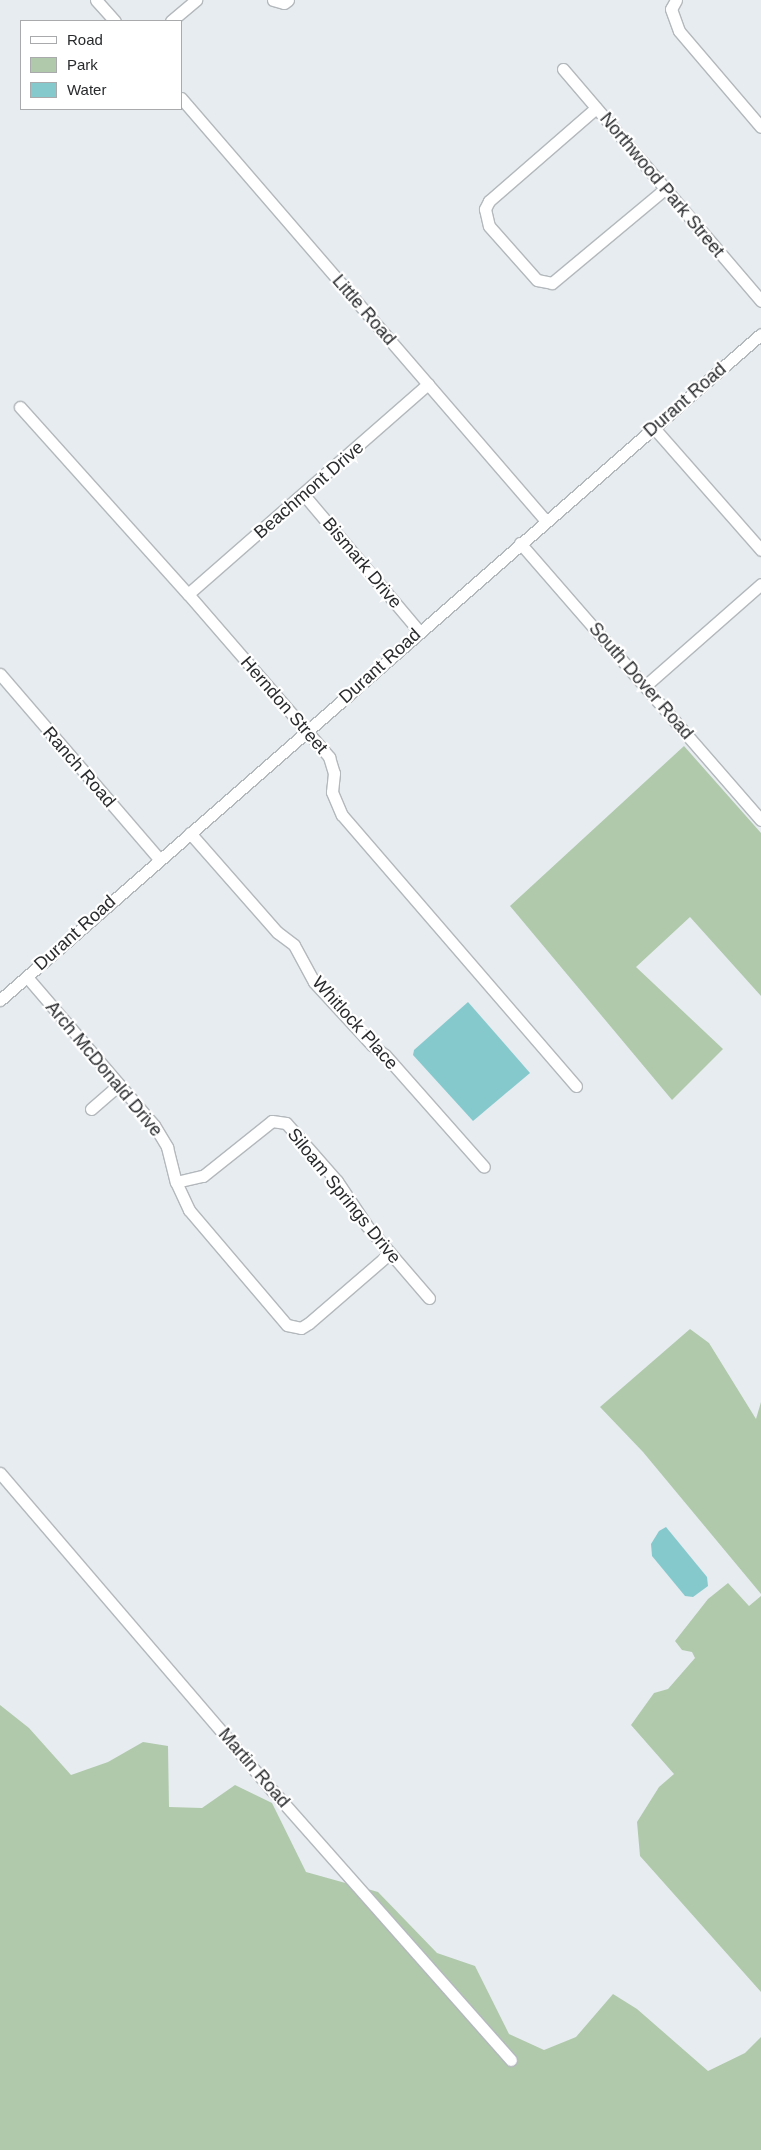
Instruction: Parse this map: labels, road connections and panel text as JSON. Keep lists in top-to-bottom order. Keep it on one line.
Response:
{"streets":{"street":["Northwood Park Street","Little Road","Durant Road","Beachmont Drive","Bismark Drive","South Dover Road","Herndon Street","Ranch Road","Whitlock Place","Arch McDonald Drive","Siloam Springs Drive","Martin Road"]},"crossings":[["Little Road","Durant Road"],["Little Road","Beachmont Drive"],["Durant Road","Bismark Drive"],["Durant Road","South Dover Road"],["Durant Road","Herndon Street"],["Durant Road","Ranch Road"],["Durant Road","Whitlock Place"],["Durant Road","Arch McDonald Drive"],["Beachmont Drive","Bismark Drive"],["Beachmont Drive","Herndon Street"],["Arch McDonald Drive","Siloam Springs Drive"]],"legend":["Road","Park","Water"]}
